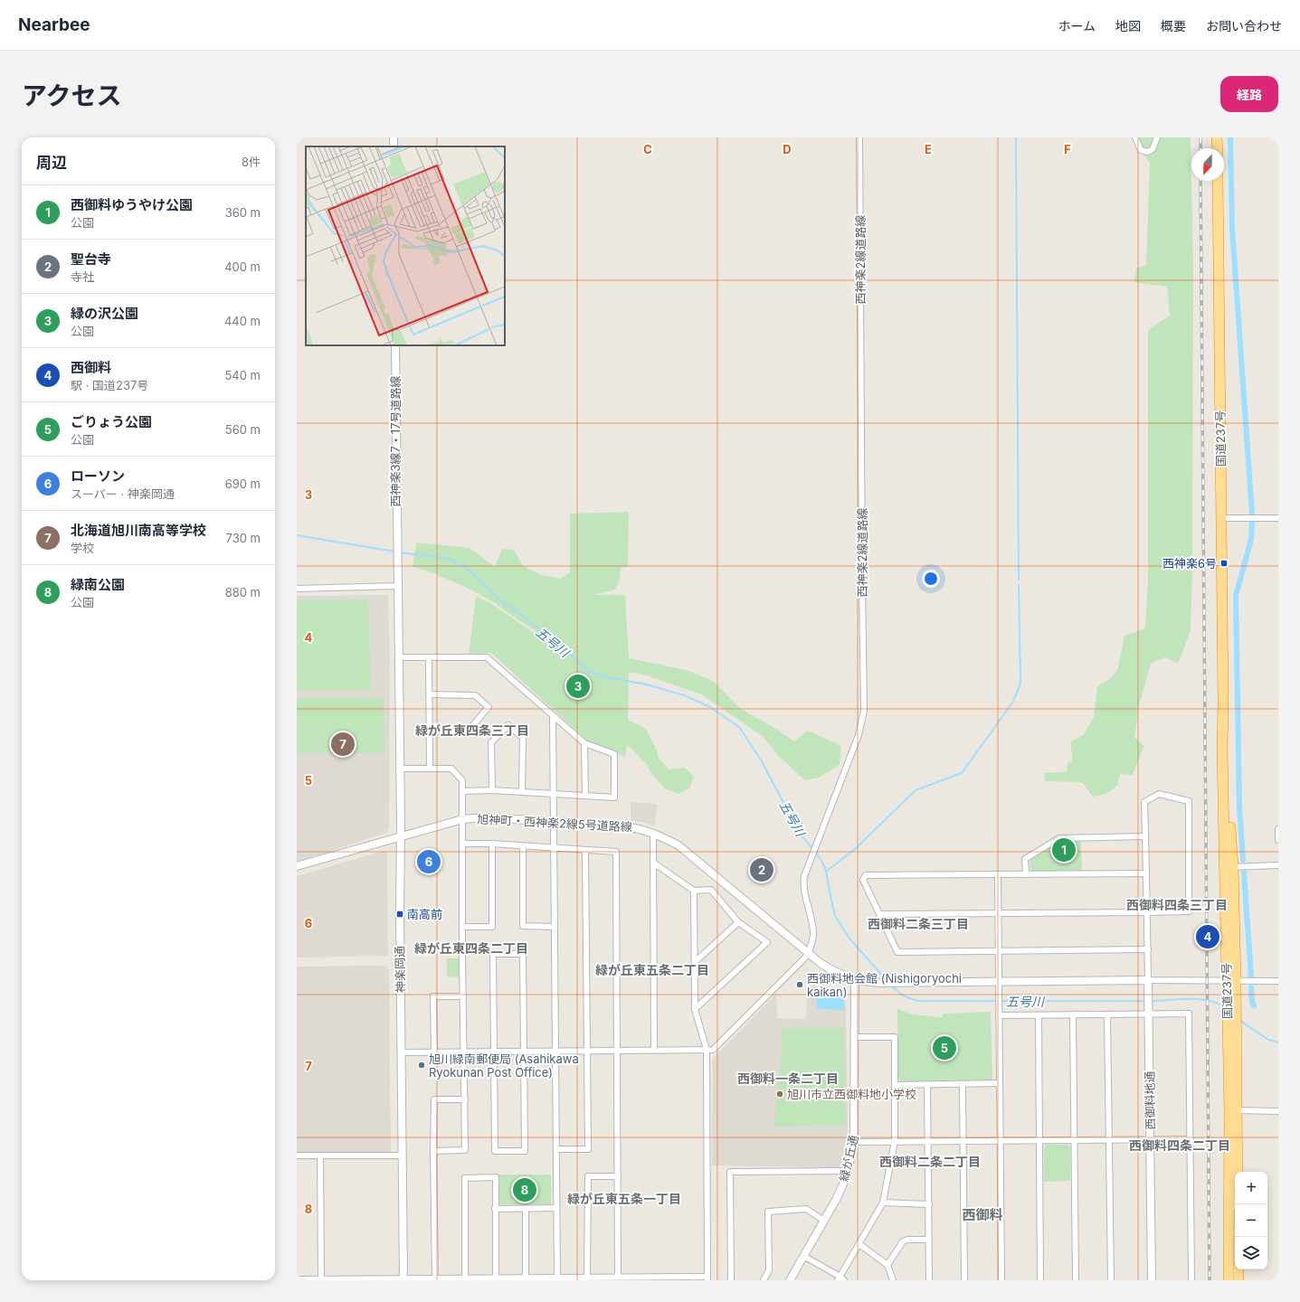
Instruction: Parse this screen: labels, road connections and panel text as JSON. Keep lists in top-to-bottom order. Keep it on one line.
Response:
{"streets":{"highway":["国道237号"],"street":["西神楽2線道路線","西神楽3線7・17号道路線","旭神町・西神楽2線5号道路線","神楽岡通","西御料地通","緑が丘通"]},"crossings":[["西神楽2線道路線","旭神町・西神楽2線5号道路線"],["旭神町・西神楽2線5号道路線","神楽岡通"],["旭神町・西神楽2線5号道路線","緑が丘通"]],"districts":["緑が丘東四条三丁目","西御料四条三丁目","西御料二条三丁目","緑が丘東四条二丁目","緑が丘東五条二丁目","西御料一条二丁目","西御料四条二丁目","西御料二条二丁目","緑が丘東五条一丁目","西御料"],"water":["五号川"],"places":{"transit":["西神楽6号","南高前"],"other":["西御料地会館 (Nishigoryochi kaikan)","旭川緑南郵便局 (Asahikawa Ryokunan Post Office)","旭川市立西御料地小学校"]},"north":"bottom","page":{"header":"Nearbee","nav":["ホーム","地図","概要","お問い合わせ"],"title":"アクセス","buttons":"経路","heading":["周辺","8件"],"list":[{"mark":"1","name":"西御料ゆうやけ公園","note":"公園","value":"360 m"},{"mark":"2","name":"聖台寺","note":"寺社","value":"400 m"},{"mark":"3","name":"緑の沢公園","note":"公園","value":"440 m"},{"mark":"4","name":"西御料","note":"駅 · 国道237号","value":"540 m"},{"mark":"5","name":"ごりょう公園","note":"公園","value":"560 m"},{"mark":"6","name":"ローソン","note":"スーパー · 神楽岡通","value":"690 m"},{"mark":"7","name":"北海道旭川南高等学校","note":"学校","value":"730 m"},{"mark":"8","name":"緑南公園","note":"公園","value":"880 m"}],"pins":["3","7","1","6","2","4","5","8"],"map_buttons":["+","−"]},"grid":{"columns":["C","D","E","F"],"rows":["3","4","5","6","7","8"]}}
